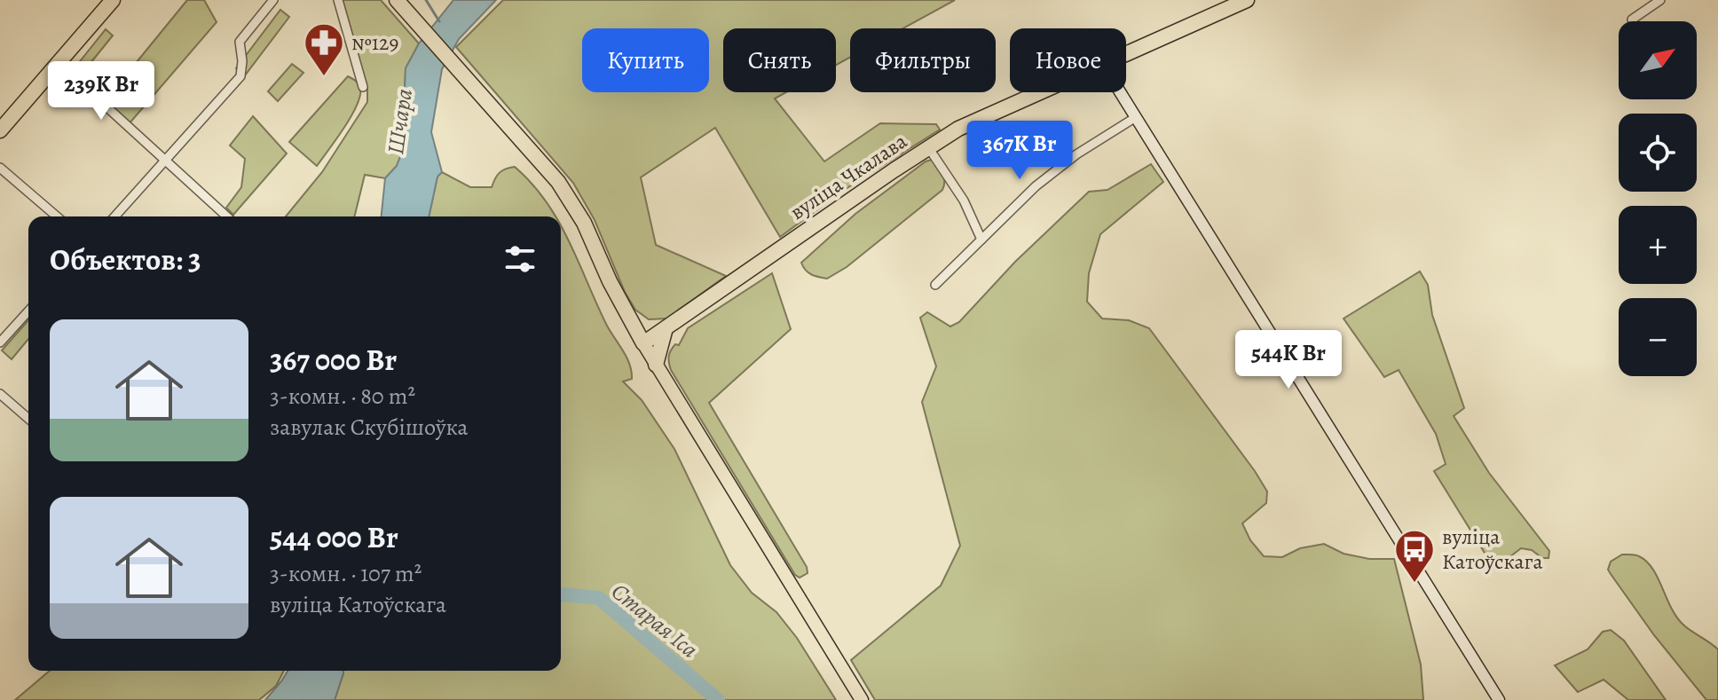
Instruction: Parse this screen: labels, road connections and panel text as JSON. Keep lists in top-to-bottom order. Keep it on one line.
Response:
{"streets":{"highway":["вуліца Чкалава"]},"water":["Шчара","Старая Іса"],"places":{"pharmacy":["№129"],"bus stop":["вуліца Катоўскага"]},"north":"top right","page":{"map_buttons":["+","−"],"chip":["Купить","Снять","Фильтры","Новое"],"price":["239K Br","367K Br","544K Br"],"heading":"Объектов: 3","list":[{"name":"367 000 Br","note":"3-комн. · 80 m² · завулак Скубішоўка"},{"name":"544 000 Br","note":"3-комн. · 107 m² · вуліца Катоўскага"}]}}
